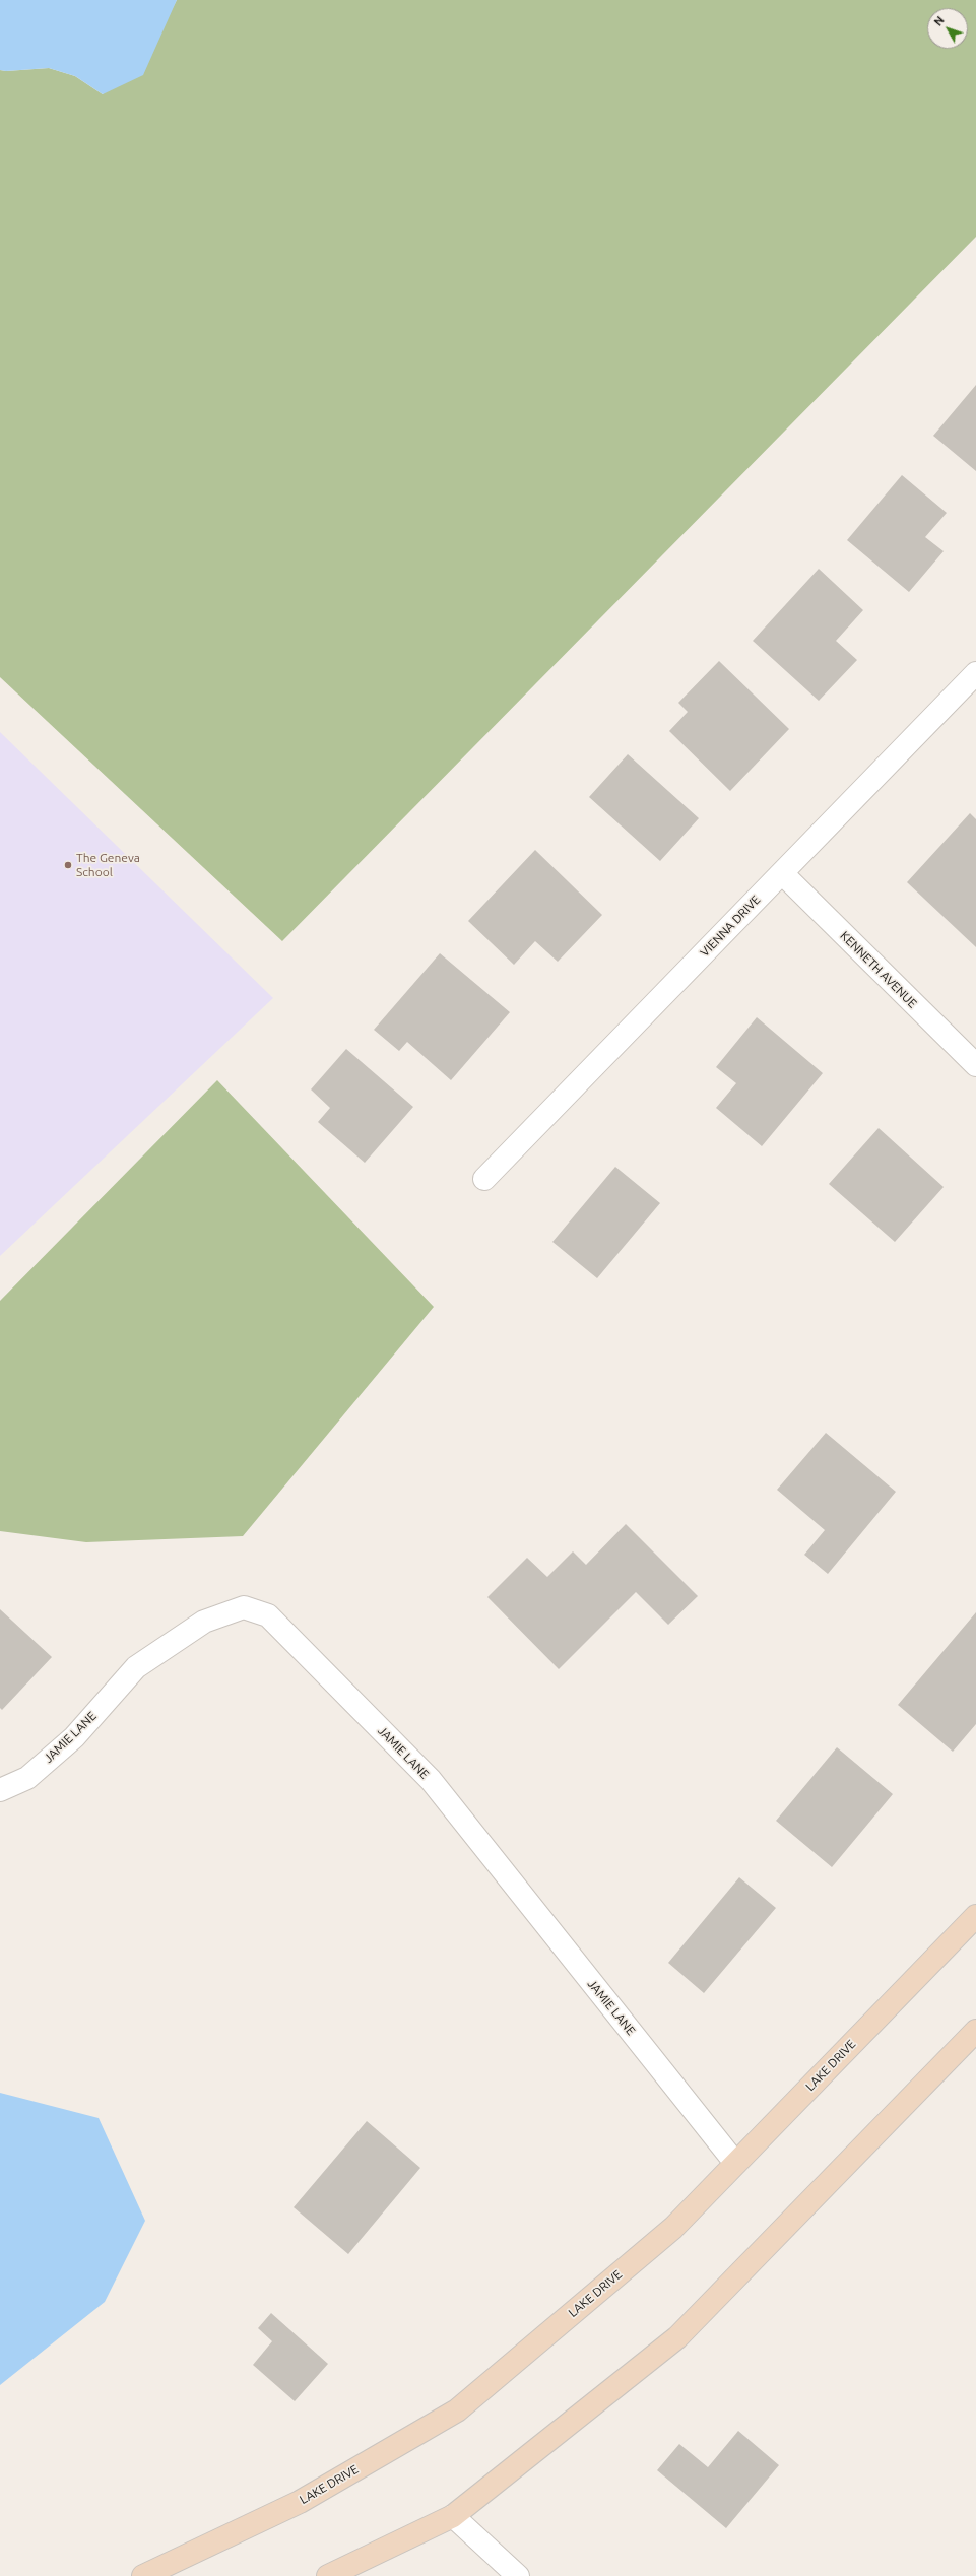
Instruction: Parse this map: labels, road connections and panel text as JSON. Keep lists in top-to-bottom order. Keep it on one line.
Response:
{"streets":{"main road":["LAKE DRIVE"],"street":["VIENNA DRIVE","KENNETH AVENUE","JAMIE LANE"]},"crossings":[["VIENNA DRIVE","KENNETH AVENUE"],["JAMIE LANE","LAKE DRIVE"]],"places":["The Geneva School"],"north":"top left"}
